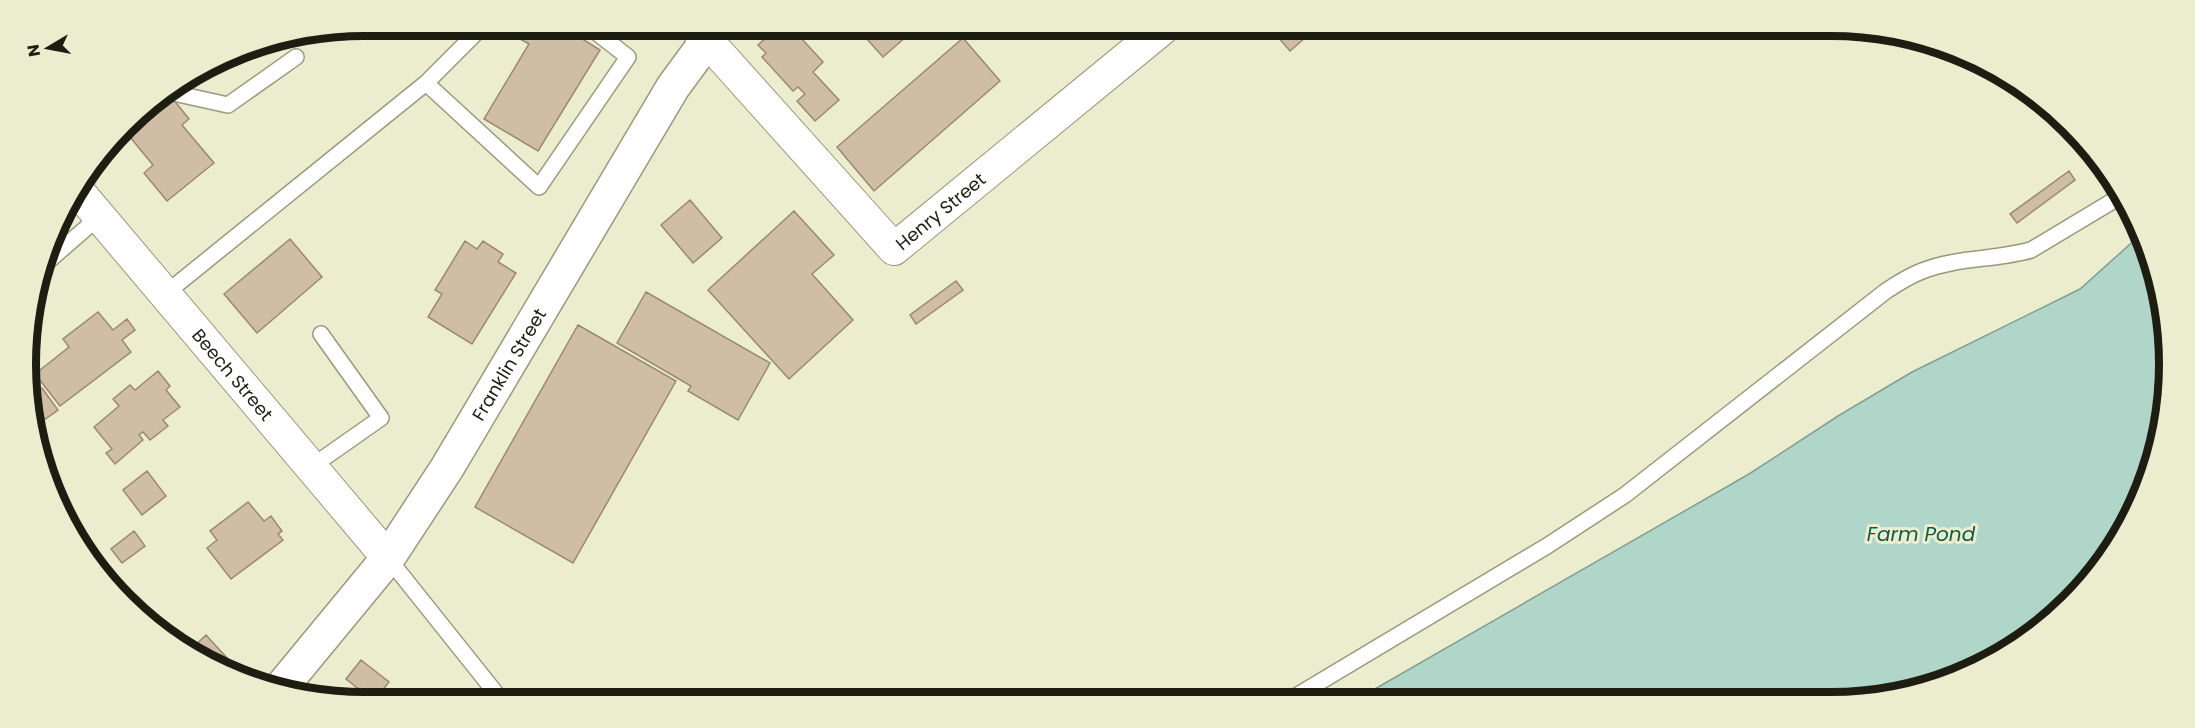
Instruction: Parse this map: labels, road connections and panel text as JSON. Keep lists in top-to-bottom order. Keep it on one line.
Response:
{"streets":{"street":["Henry Street","Franklin Street","Beech Street"]},"crossings":[["Franklin Street","Beech Street"]],"water":["Farm Pond"],"north":"left"}
